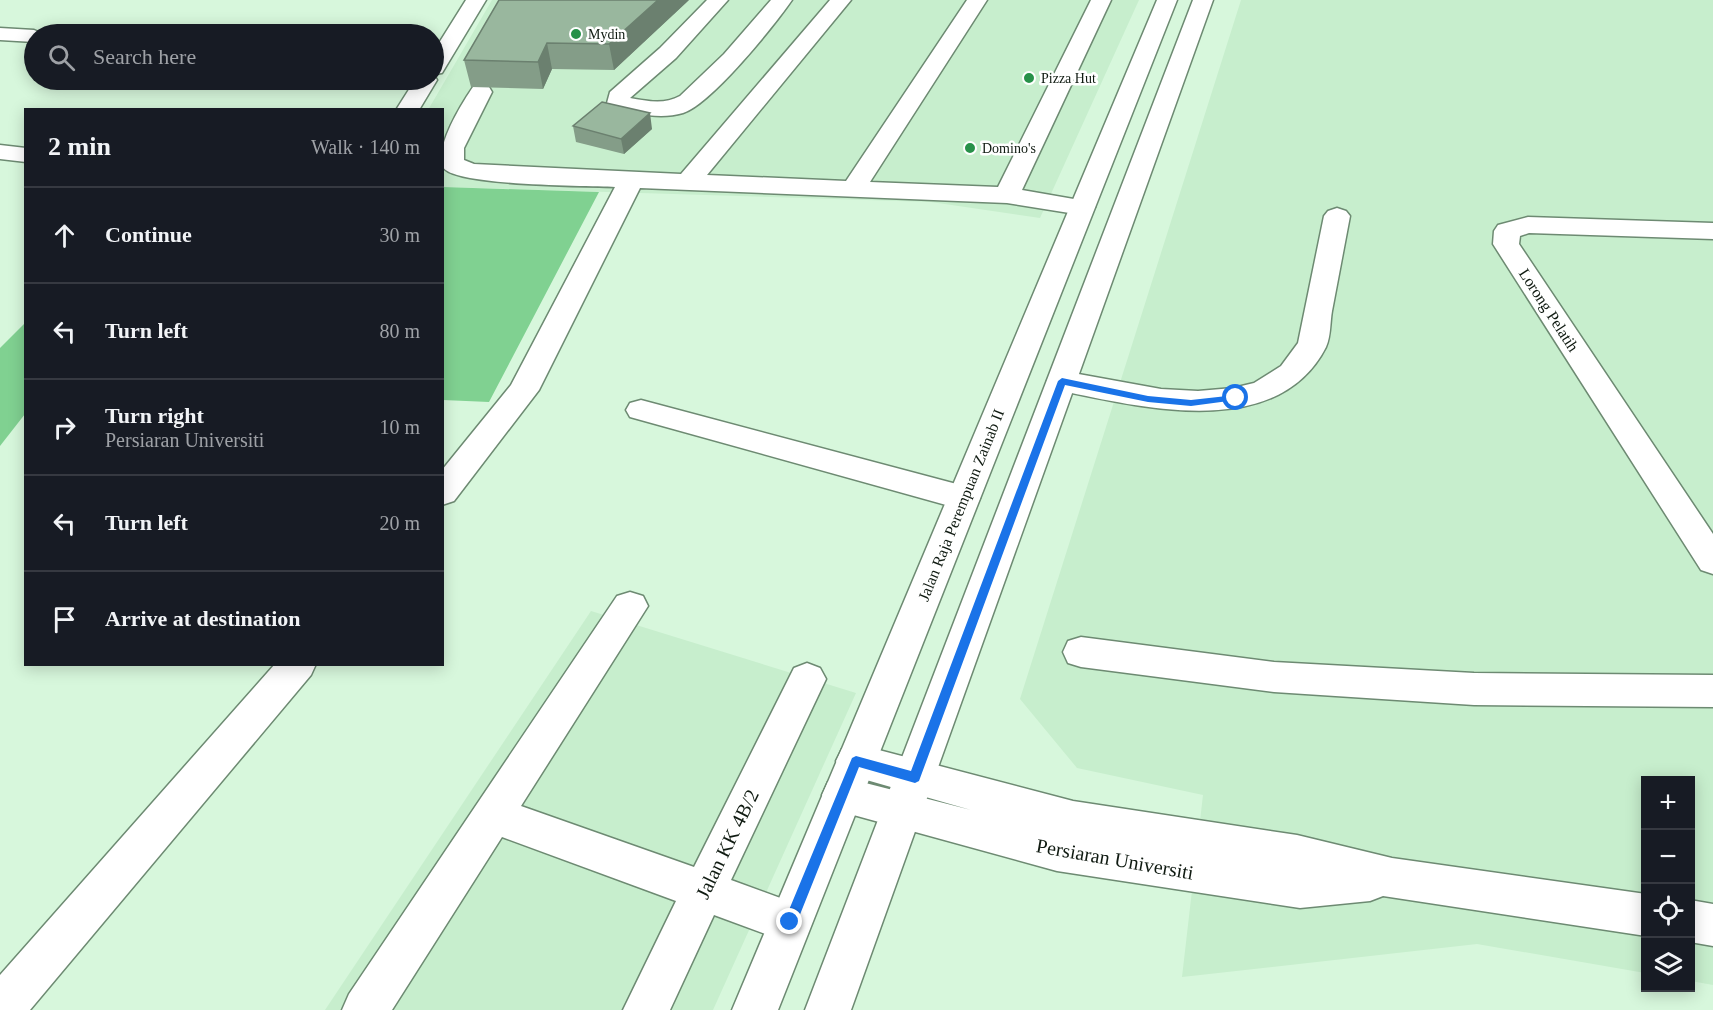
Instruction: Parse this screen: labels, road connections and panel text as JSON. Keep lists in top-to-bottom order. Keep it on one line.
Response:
{"streets":{"street":["Lorong Pelatih","Jalan Raja Perempuan Zainab II","Jalan KK 4B/2","Persiaran Universiti"]},"crossings":[["Jalan Raja Perempuan Zainab II","Persiaran Universiti"]],"places":["Mydin","Pizza Hut","Domino's"],"page":{"search":"Search here","heading":["2 min","Walk · 140 m"],"list":[["Continue","30 m"],["Turn left","80 m"],["Turn right","Persiaran Universiti","10 m"],["Turn left","20 m"],"Arrive at destination"],"map_buttons":["+","−"]}}
